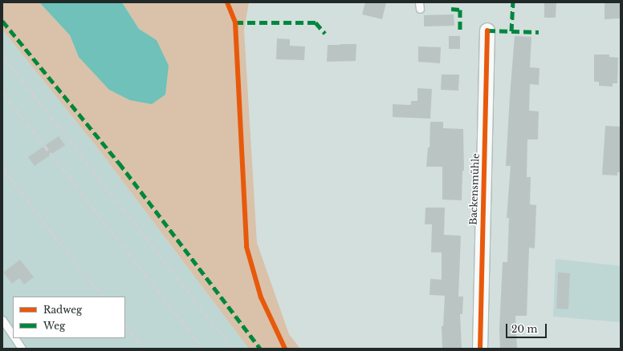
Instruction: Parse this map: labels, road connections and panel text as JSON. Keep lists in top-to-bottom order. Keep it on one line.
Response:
{"streets":{"street":["Backensmühle"]},"legend":["Radweg","Weg"],"scale_bar":"20 m"}
